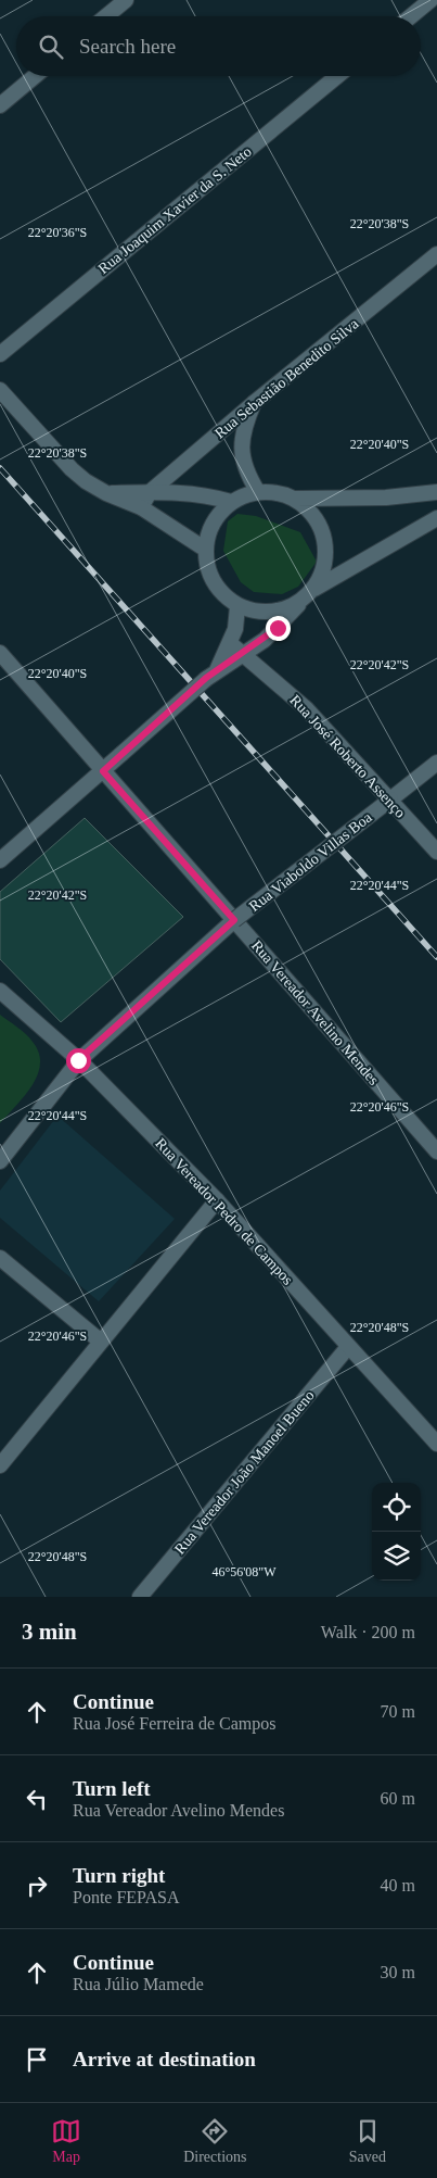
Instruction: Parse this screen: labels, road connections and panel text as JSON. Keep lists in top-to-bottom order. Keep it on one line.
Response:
{"streets":{"main road":["Rua Joaquim Xavier da S. Neto","Rua Sebastião Benedito Silva","Rua José Roberto Assenço","Rua Viaboldo Villas Boa","Rua Vereador Avelino Mendes","Rua Vereador Pedro de Campos","Rua Vereador João Manoel Bueno"]},"crossings":[["Rua José Roberto Assenço","Rua Viaboldo Villas Boa"],["Rua Viaboldo Villas Boa","Rua Vereador Avelino Mendes"],["Rua Viaboldo Villas Boa","Rua Vereador Pedro de Campos"],["Rua Vereador Pedro de Campos","Rua Vereador João Manoel Bueno"]],"page":{"search":"Search here","heading":["3 min","Walk · 200 m"],"list":[["Continue","Rua José Ferreira de Campos","70 m"],["Turn left","Rua Vereador Avelino Mendes","60 m"],["Turn right","Ponte FEPASA","40 m"],["Continue","Rua Júlio Mamede","30 m"],"Arrive at destination"],"nav":["Map","Directions","Saved"]},"coordinates":["22°20'38\"S","22°20'36\"S","22°20'40\"S","22°20'42\"S","22°20'44\"S","22°20'46\"S","22°20'48\"S","46°56'08\"W"]}
